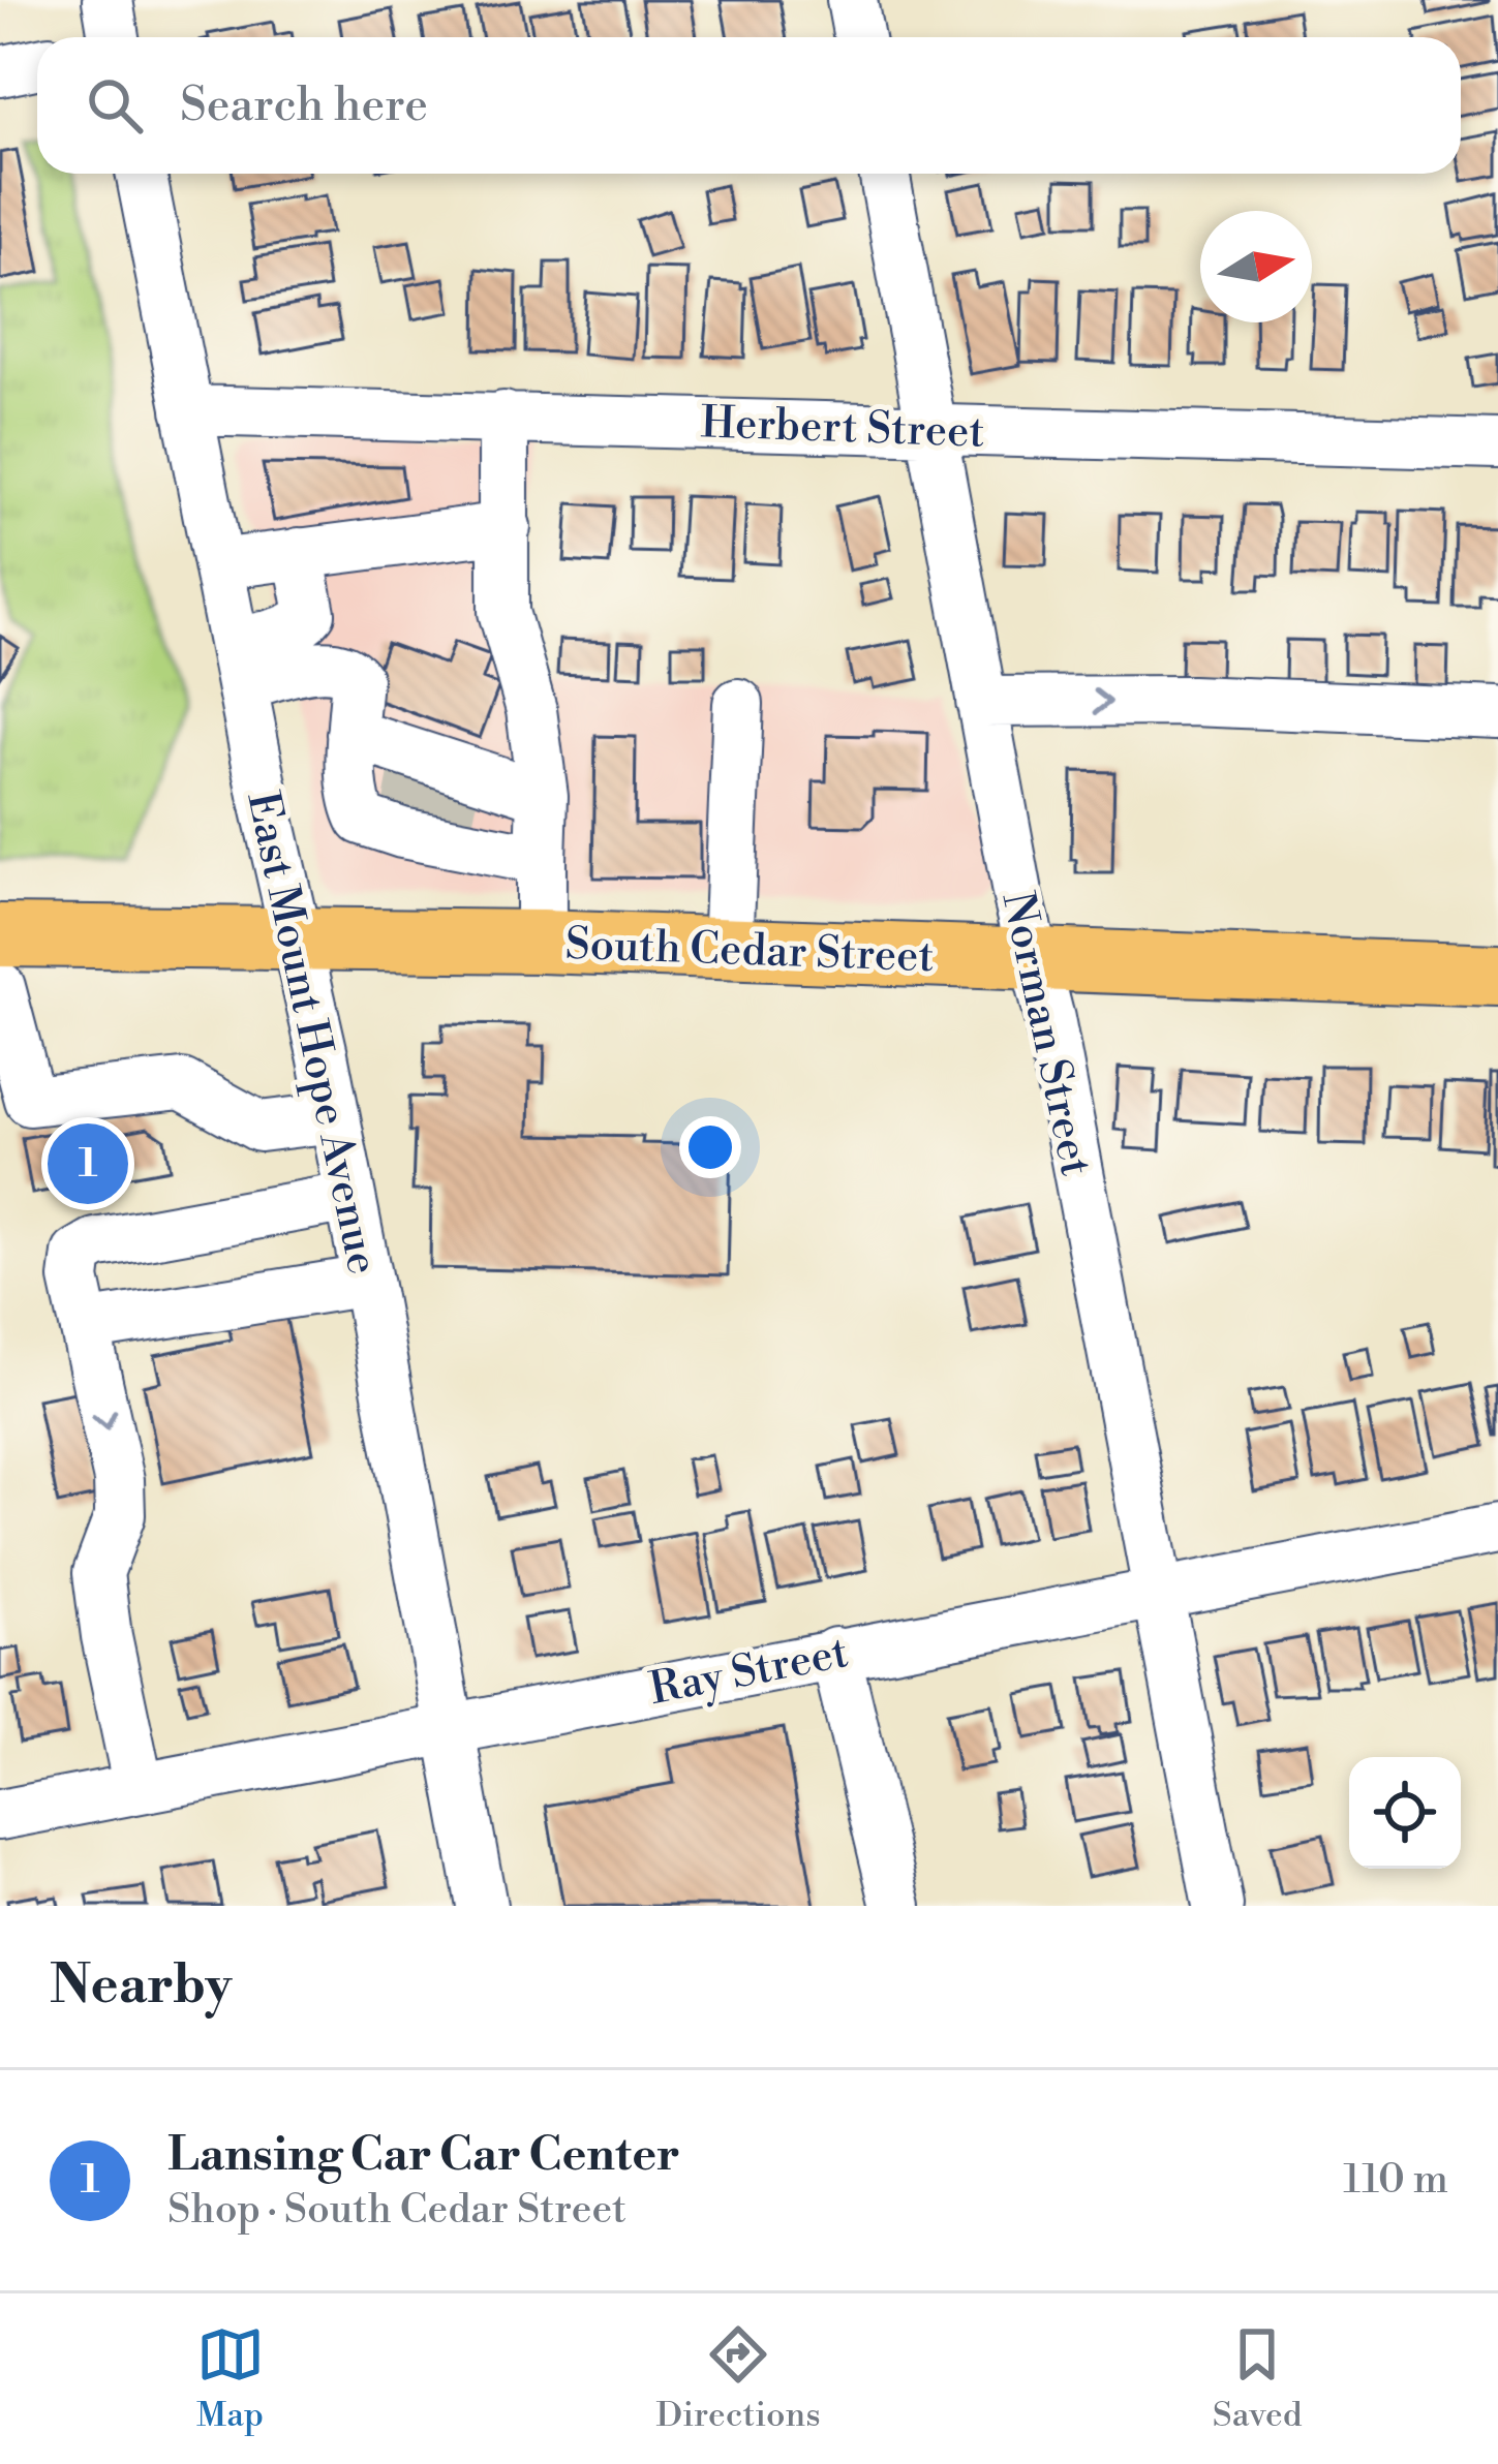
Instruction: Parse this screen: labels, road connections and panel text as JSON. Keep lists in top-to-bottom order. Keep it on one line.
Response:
{"streets":{"main road":["South Cedar Street"],"street":["Herbert Street","East Mount Hope Avenue","Norman Street","Ray Street"]},"crossings":[["Herbert Street","East Mount Hope Avenue"],["Herbert Street","Norman Street"],["South Cedar Street","East Mount Hope Avenue"],["South Cedar Street","Norman Street"],["East Mount Hope Avenue","Ray Street"],["Norman Street","Ray Street"]],"north":"right","page":{"search":"Search here","pins":"1","heading":"Nearby","list":[{"mark":"1","name":"Lansing Car Car Center","note":"Shop · South Cedar Street","value":"110 m"}],"nav":["Map","Directions","Saved"]}}
